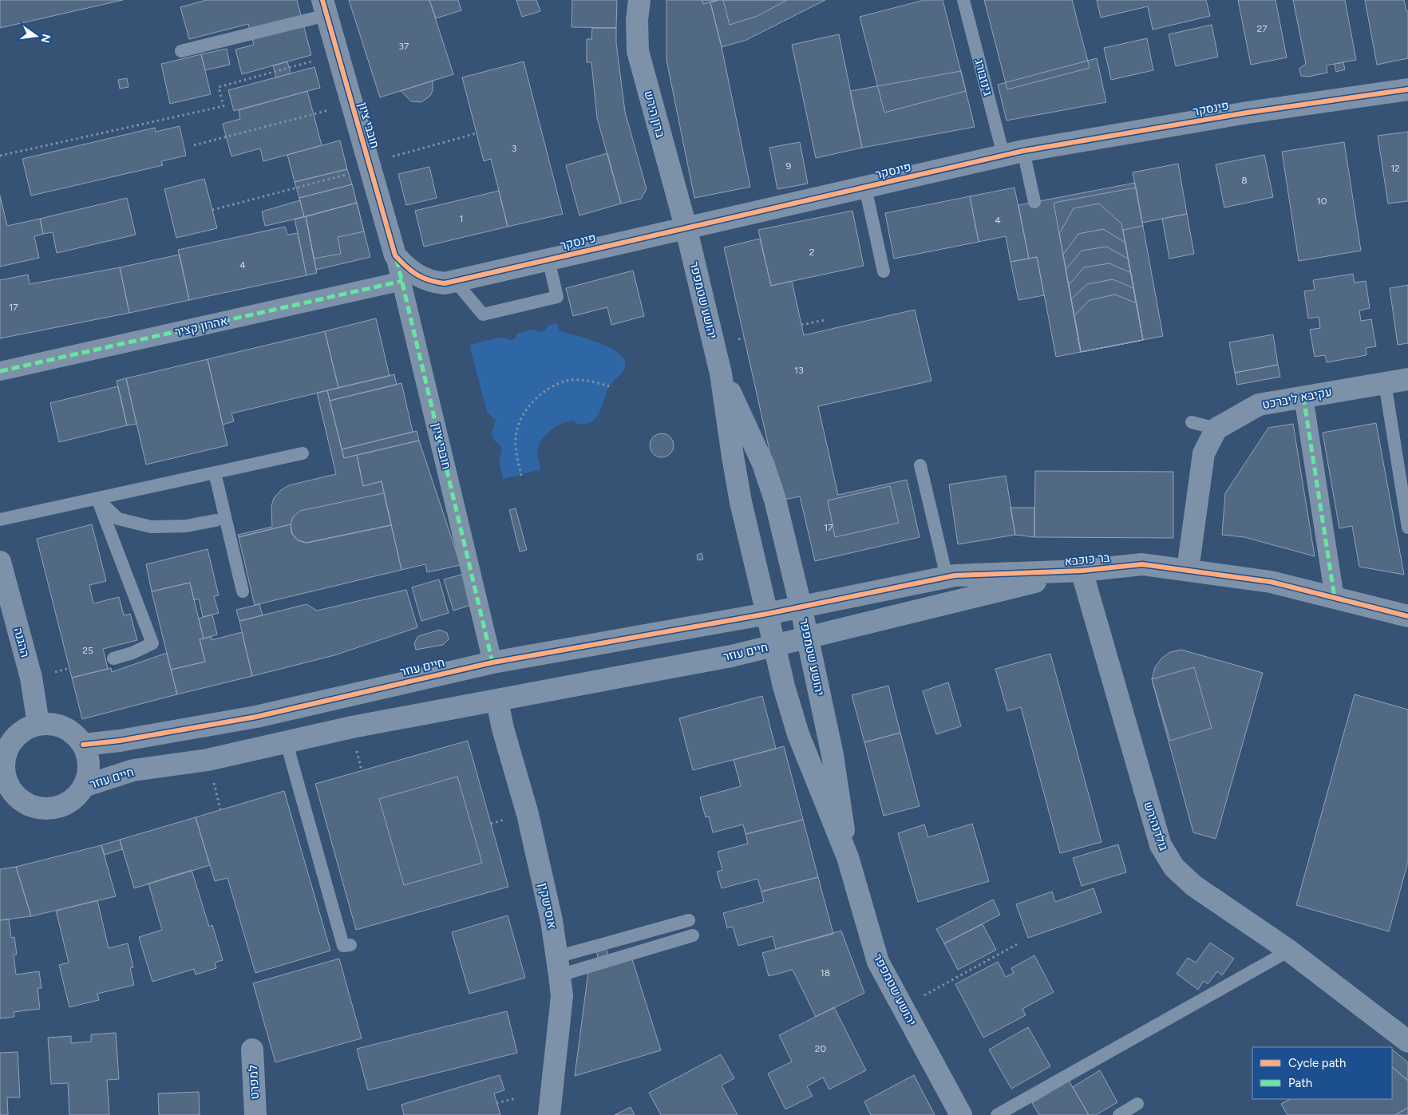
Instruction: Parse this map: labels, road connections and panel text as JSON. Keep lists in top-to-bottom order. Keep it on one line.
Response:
{"streets":{"street":["פינסקר","ברון הירש","חובבי ציון","יהושע שטמפפר","אהרון קציר","עקיבא ליברכט","בר כוכבא","ההגנה","חיים עוזר","גולדנהירש","אוסישקין","למפרט"],"lane":["גינזבורג"]},"crossings":[["גינזבורג","פינסקר"],["פינסקר","ברון הירש"],["פינסקר","חובבי ציון"],["פינסקר","יהושע שטמפפר"],["ברון הירש","יהושע שטמפפר"],["חובבי ציון","אהרון קציר"],["חובבי ציון","חיים עוזר"],["יהושע שטמפפר","בר כוכבא"],["יהושע שטמפפר","חיים עוזר"],["בר כוכבא","חיים עוזר"],["בר כוכבא","גולדנהירש"],["ההגנה","חיים עוזר"],["חיים עוזר","אוסישקין"]],"house_numbers":["27","37","3","9","12","8","10","1","4","2","4","17","13","17","25","18","20"],"legend":["Cycle path","Path"],"north":"right"}
